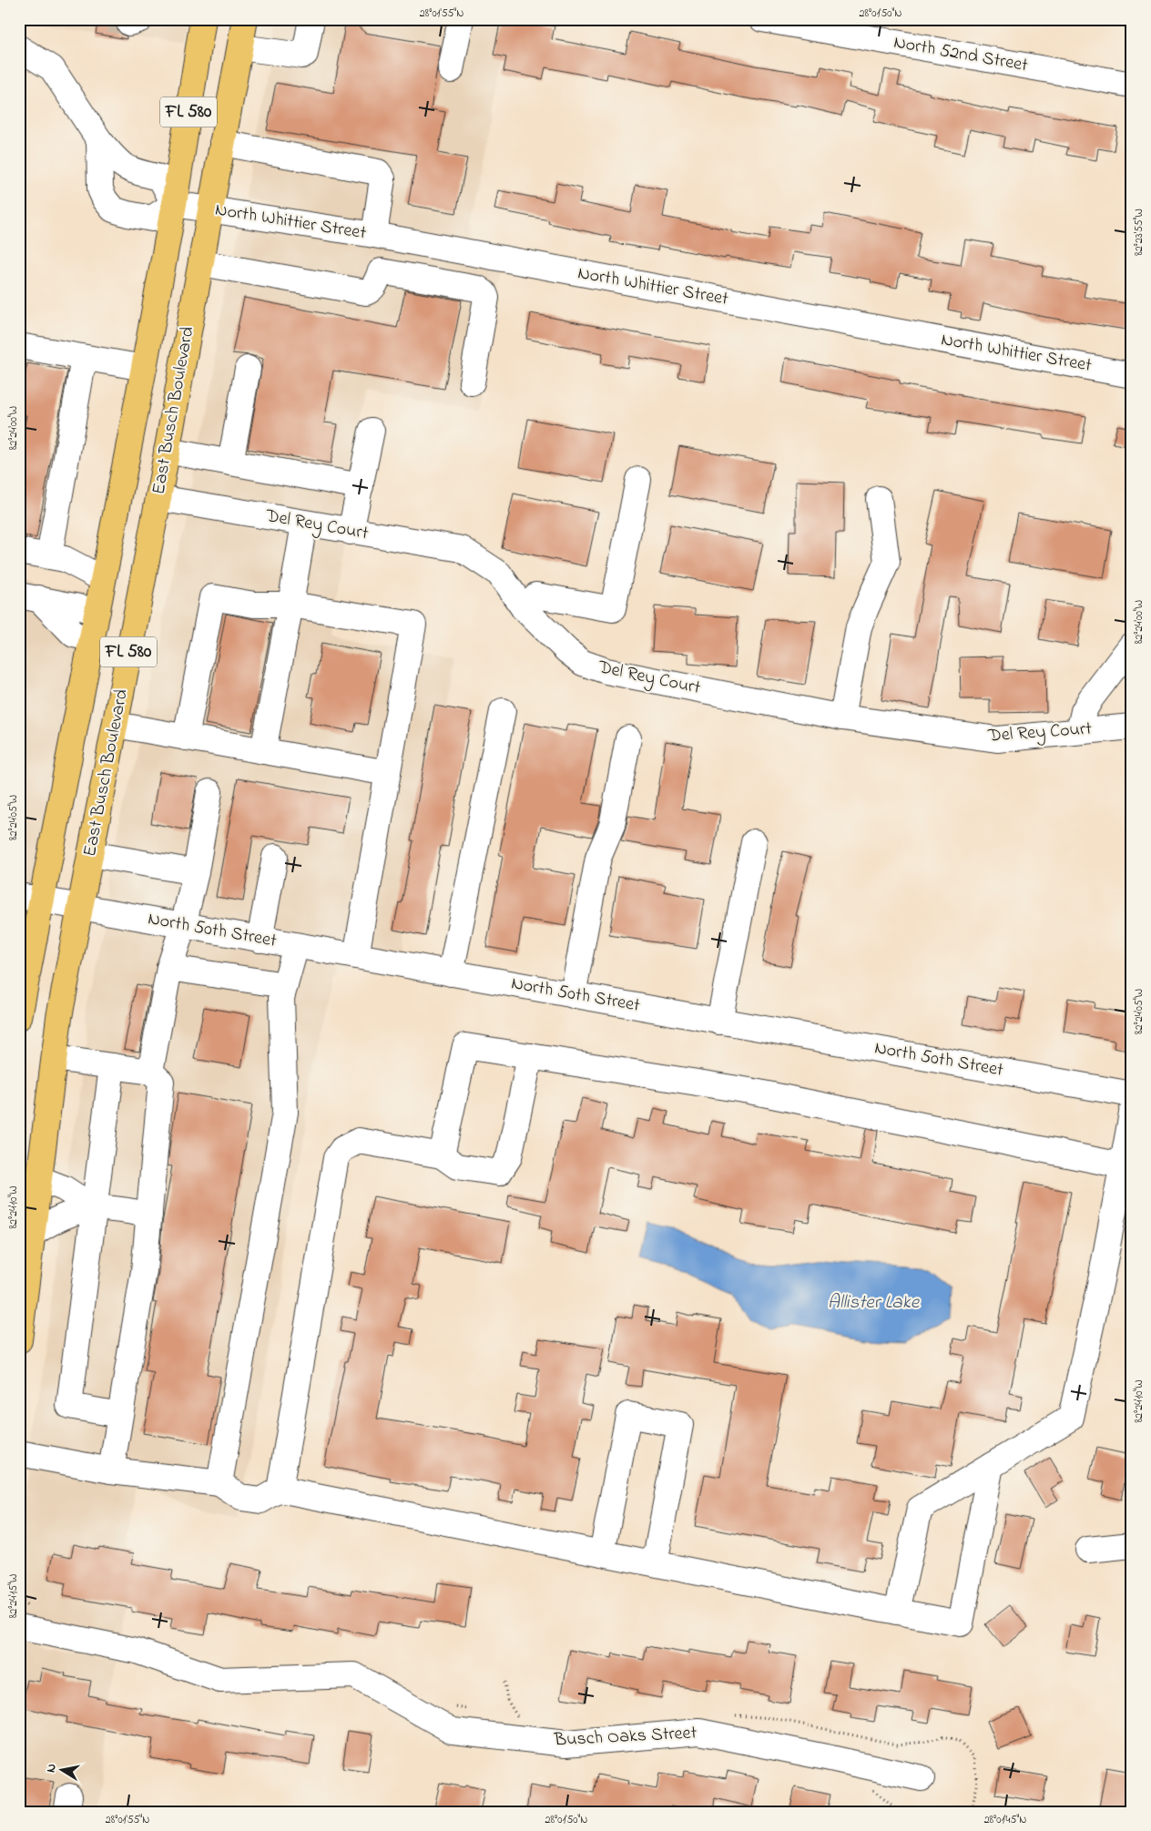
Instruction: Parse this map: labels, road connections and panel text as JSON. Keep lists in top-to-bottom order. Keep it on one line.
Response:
{"streets":{"main road":["FL 580","East Busch Boulevard"],"street":["North 52nd Street","North Whittier Street","Del Rey Court","North 50th Street","Busch Oaks Street"]},"crossings":[["North Whittier Street","East Busch Boulevard"],["East Busch Boulevard","Del Rey Court"],["East Busch Boulevard","North 50th Street"]],"water":["Allister Lake"],"north":"left","coordinates":["28°01'55\"N","28°01'50\"N","82°23'55\"W","82°24'00\"W","82°24'05\"W","82°24'10\"W","82°24'15\"W","28°01'45\"N"]}
